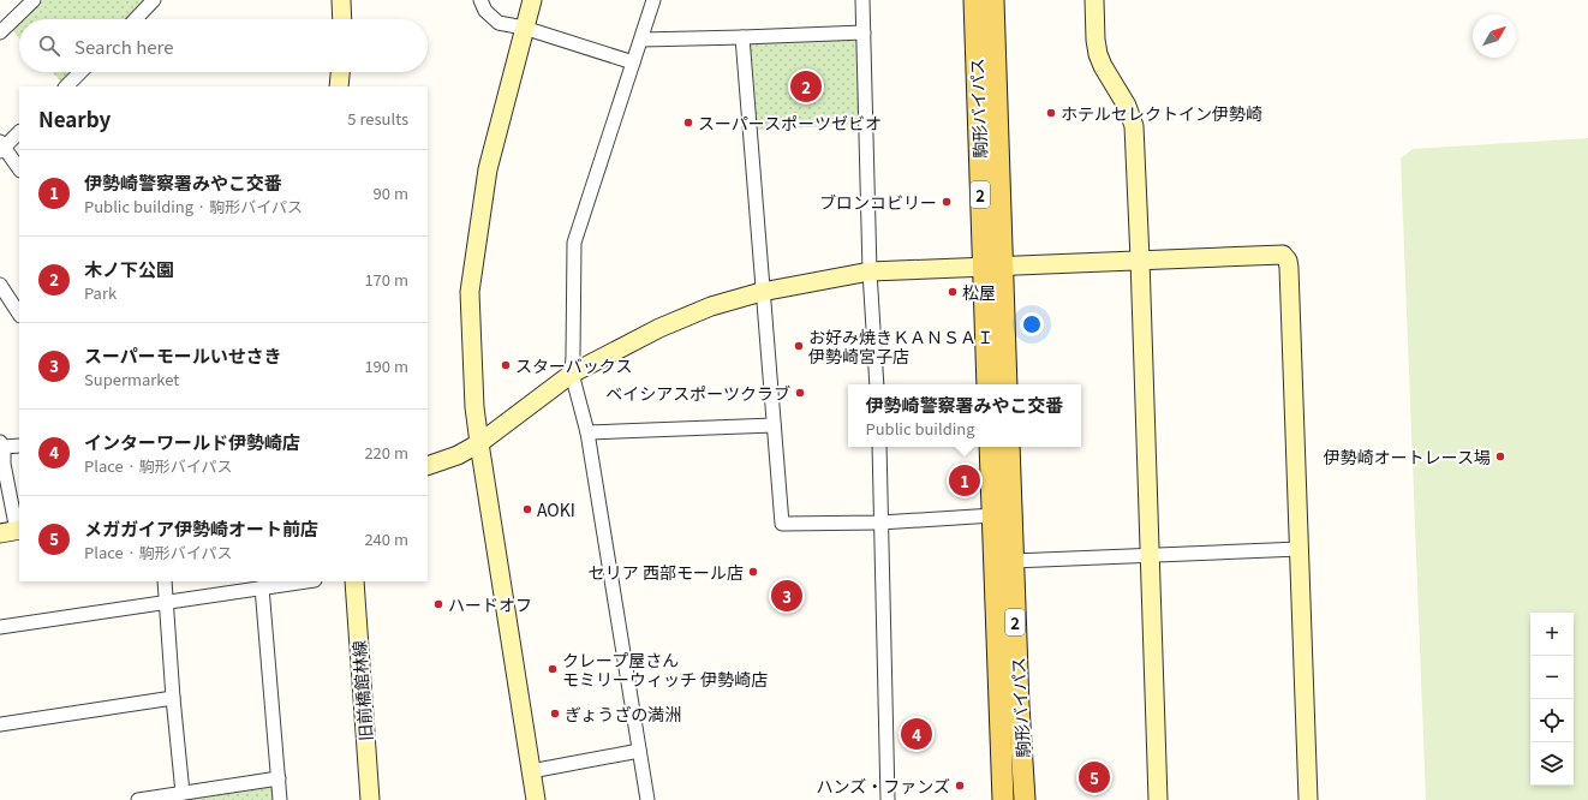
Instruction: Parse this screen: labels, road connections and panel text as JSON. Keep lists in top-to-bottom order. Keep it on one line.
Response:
{"streets":{"main road":["駒形バイパス","2"],"street":["旧前橋館林線"]},"places":["ホテルセレクトイン伊勢崎","スーパースポーツゼビオ","ブロンコビリー","松屋","お好み焼きＫＡＮＳＡＩ 伊勢崎宮子店","スターバックス","ベイシアスポーツクラブ","伊勢崎オートレース場","AOKI","セリア 西部モール店","ハードオフ","クレープ屋さん モミリーウィッチ 伊勢崎店","ぎょうざの満洲","ハンズ・ファンズ"],"north":"top right","page":{"search":"Search here","pins":["2","1","3","4","5"],"heading":["Nearby","5 results"],"list":[{"mark":"1","name":"伊勢崎警察署みやこ交番","note":"Public building · 駒形バイパス","value":"90 m"},{"mark":"2","name":"木ノ下公園","note":"Park","value":"170 m"},{"mark":"3","name":"スーパーモールいせさき","note":"Supermarket","value":"190 m"},{"mark":"4","name":"インターワールド伊勢崎店","note":"Place · 駒形バイパス","value":"220 m"},{"mark":"5","name":"メガガイア伊勢崎オート前店","note":"Place · 駒形バイパス","value":"240 m"}],"popup":["伊勢崎警察署みやこ交番","Public building"],"map_buttons":["+","−"]}}
